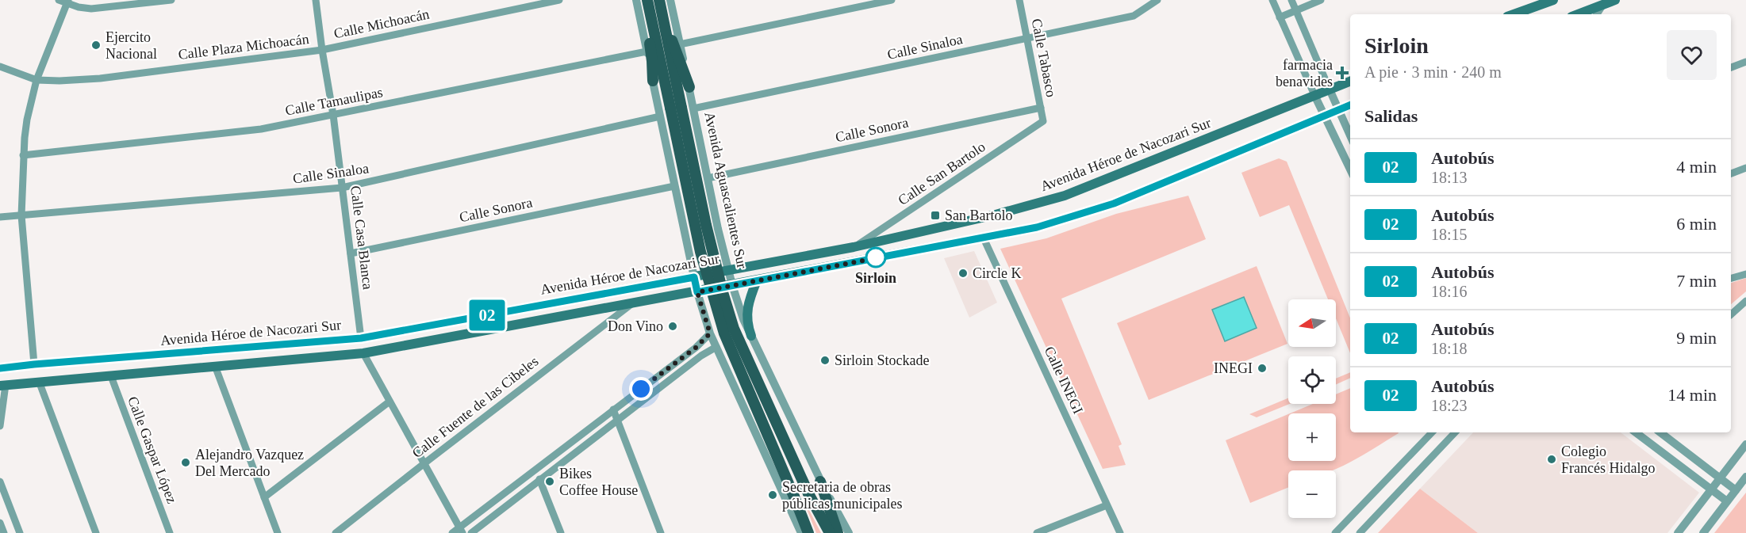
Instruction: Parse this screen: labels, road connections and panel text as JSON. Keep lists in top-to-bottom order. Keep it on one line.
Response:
{"streets":{"main road":["Avenida Héroe de Nacozari Sur","Avenida Aguascalientes Sur"],"street":["Calle Michoacán","Calle Plaza Michoacán","Calle Sinaloa","Calle Tabasco","Calle Tamaulipas","Calle Sonora","Calle San Bartolo","Calle Casa Blanca","Calle INEGI","Calle Fuente de las Cibeles","Calle Gaspar López"]},"crossings":[["Calle Michoacán","Calle Plaza Michoacán"],["Calle Michoacán","Calle Casa Blanca"],["Calle Plaza Michoacán","Calle Casa Blanca"],["Calle Sinaloa","Calle Tabasco"],["Calle Sinaloa","Avenida Aguascalientes Sur"],["Calle Sinaloa","Calle Casa Blanca"],["Calle Tabasco","Calle Sonora"],["Calle Tabasco","Calle San Bartolo"],["Calle Tamaulipas","Calle Casa Blanca"],["Calle Sonora","Avenida Aguascalientes Sur"],["Calle Sonora","Calle Casa Blanca"],["Avenida Héroe de Nacozari Sur","Calle San Bartolo"],["Avenida Héroe de Nacozari Sur","Avenida Aguascalientes Sur"],["Avenida Héroe de Nacozari Sur","Calle Casa Blanca"],["Avenida Héroe de Nacozari Sur","Calle INEGI"],["Avenida Héroe de Nacozari Sur","Calle Fuente de las Cibeles"],["Avenida Héroe de Nacozari Sur","Calle Gaspar López"]],"places":{"other":["Ejercito Nacional","Sirloin","Circle K","Don Vino","Sirloin Stockade","INEGI","Colegio Francés Hidalgo","Alejandro Vazquez Del Mercado","Bikes Coffee House","Secretaria de obras públicas municipales"],"health":["farmacia benavides"],"transit":["San Bartolo"]},"lines":["bus line 02"],"north":"left","page":{"on_map":"02","heading":[["Sirloin","A pie · 3 min · 240 m"],"Salidas"],"list":[{"mark":"02","name":"Autobús","note":"18:13","value":"4 min"},{"mark":"02","name":"Autobús","note":"18:15","value":"6 min"},{"mark":"02","name":"Autobús","note":"18:16","value":"7 min"},{"mark":"02","name":"Autobús","note":"18:18","value":"9 min"},{"mark":"02","name":"Autobús","note":"18:23","value":"14 min"}],"map_buttons":["+","−"]}}
